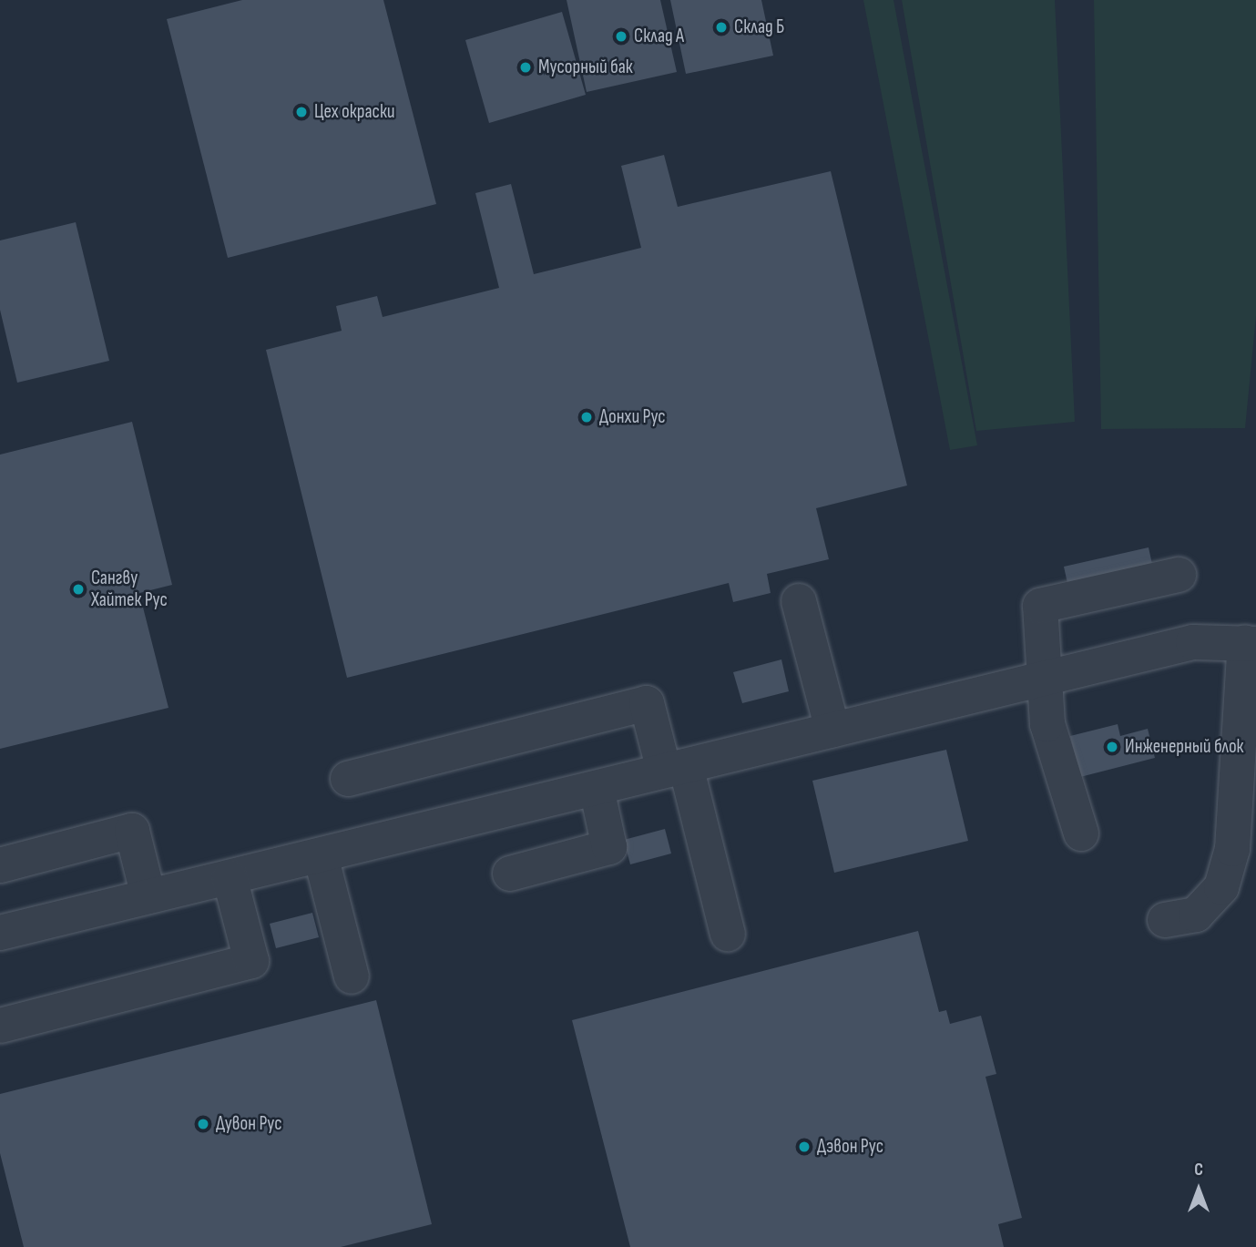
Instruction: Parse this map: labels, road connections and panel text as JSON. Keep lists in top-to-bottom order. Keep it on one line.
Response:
{"places":["Склад Б","Склад А","Мусорный бак","Цех окраски","Донхи Рус","Сангву Хайтек Рус","Инженерный блок","Дувон Рус","Дэвон Рус"],"north":"top"}
